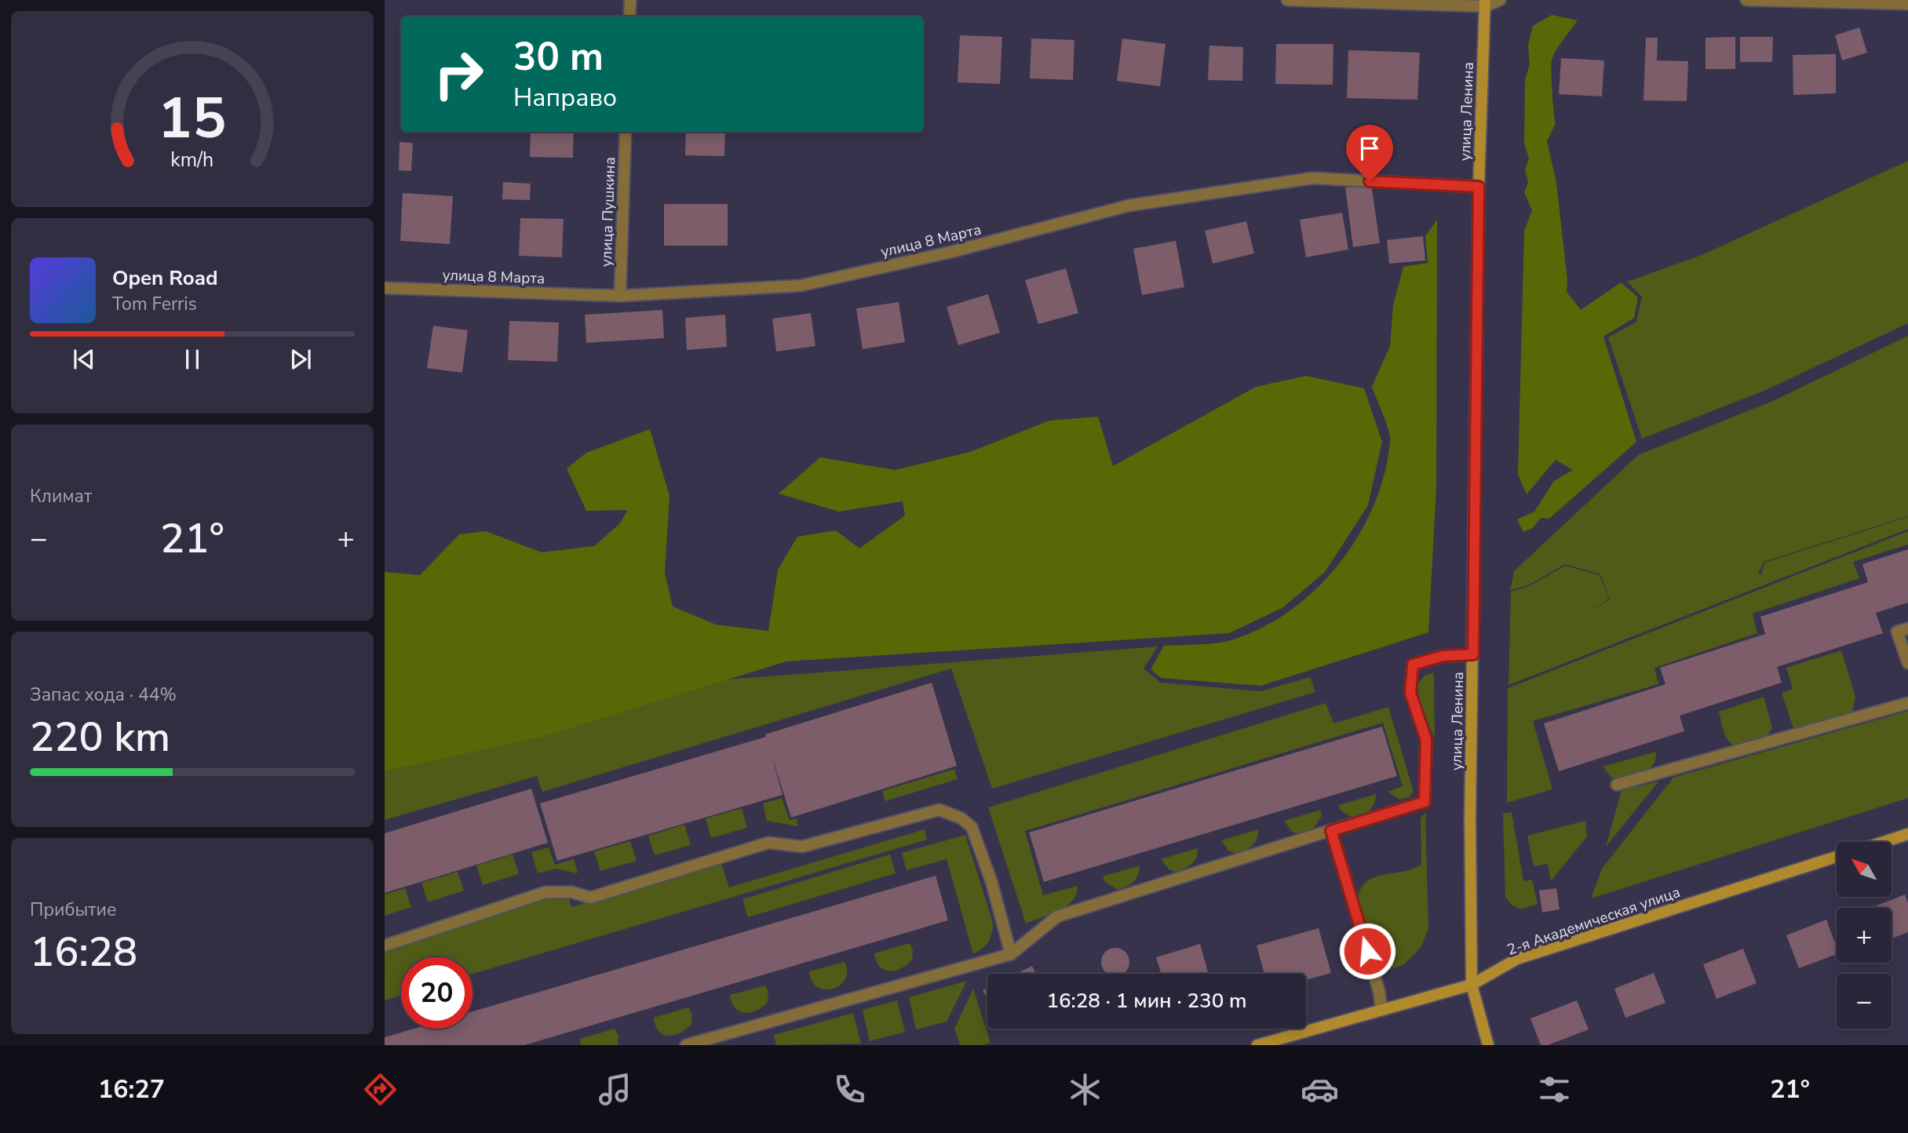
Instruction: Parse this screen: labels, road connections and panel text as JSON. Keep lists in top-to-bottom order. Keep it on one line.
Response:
{"streets":{"main road":["улица Ленина","2-я Академическая улица"],"street":["улица Пушкина","улица 8 Марта"]},"crossings":[["улица Ленина","улица 8 Марта"],["улица Ленина","2-я Академическая улица"],["улица Пушкина","улица 8 Марта"]],"north":"top left","page":{"turn":["30 m","Направо"],"song":["Open Road","Tom Ferris"],"tile":["Климат",["Запас хода · 44%","220 km"],["Прибытие","16:28"]],"heat":["−","21°","+"],"map_buttons":["+","−"],"limit":"20","trip":"16:28 · 1 мин · 230 m","tabs":["16:27","21°"],"gauge":["15","km/h"]}}
